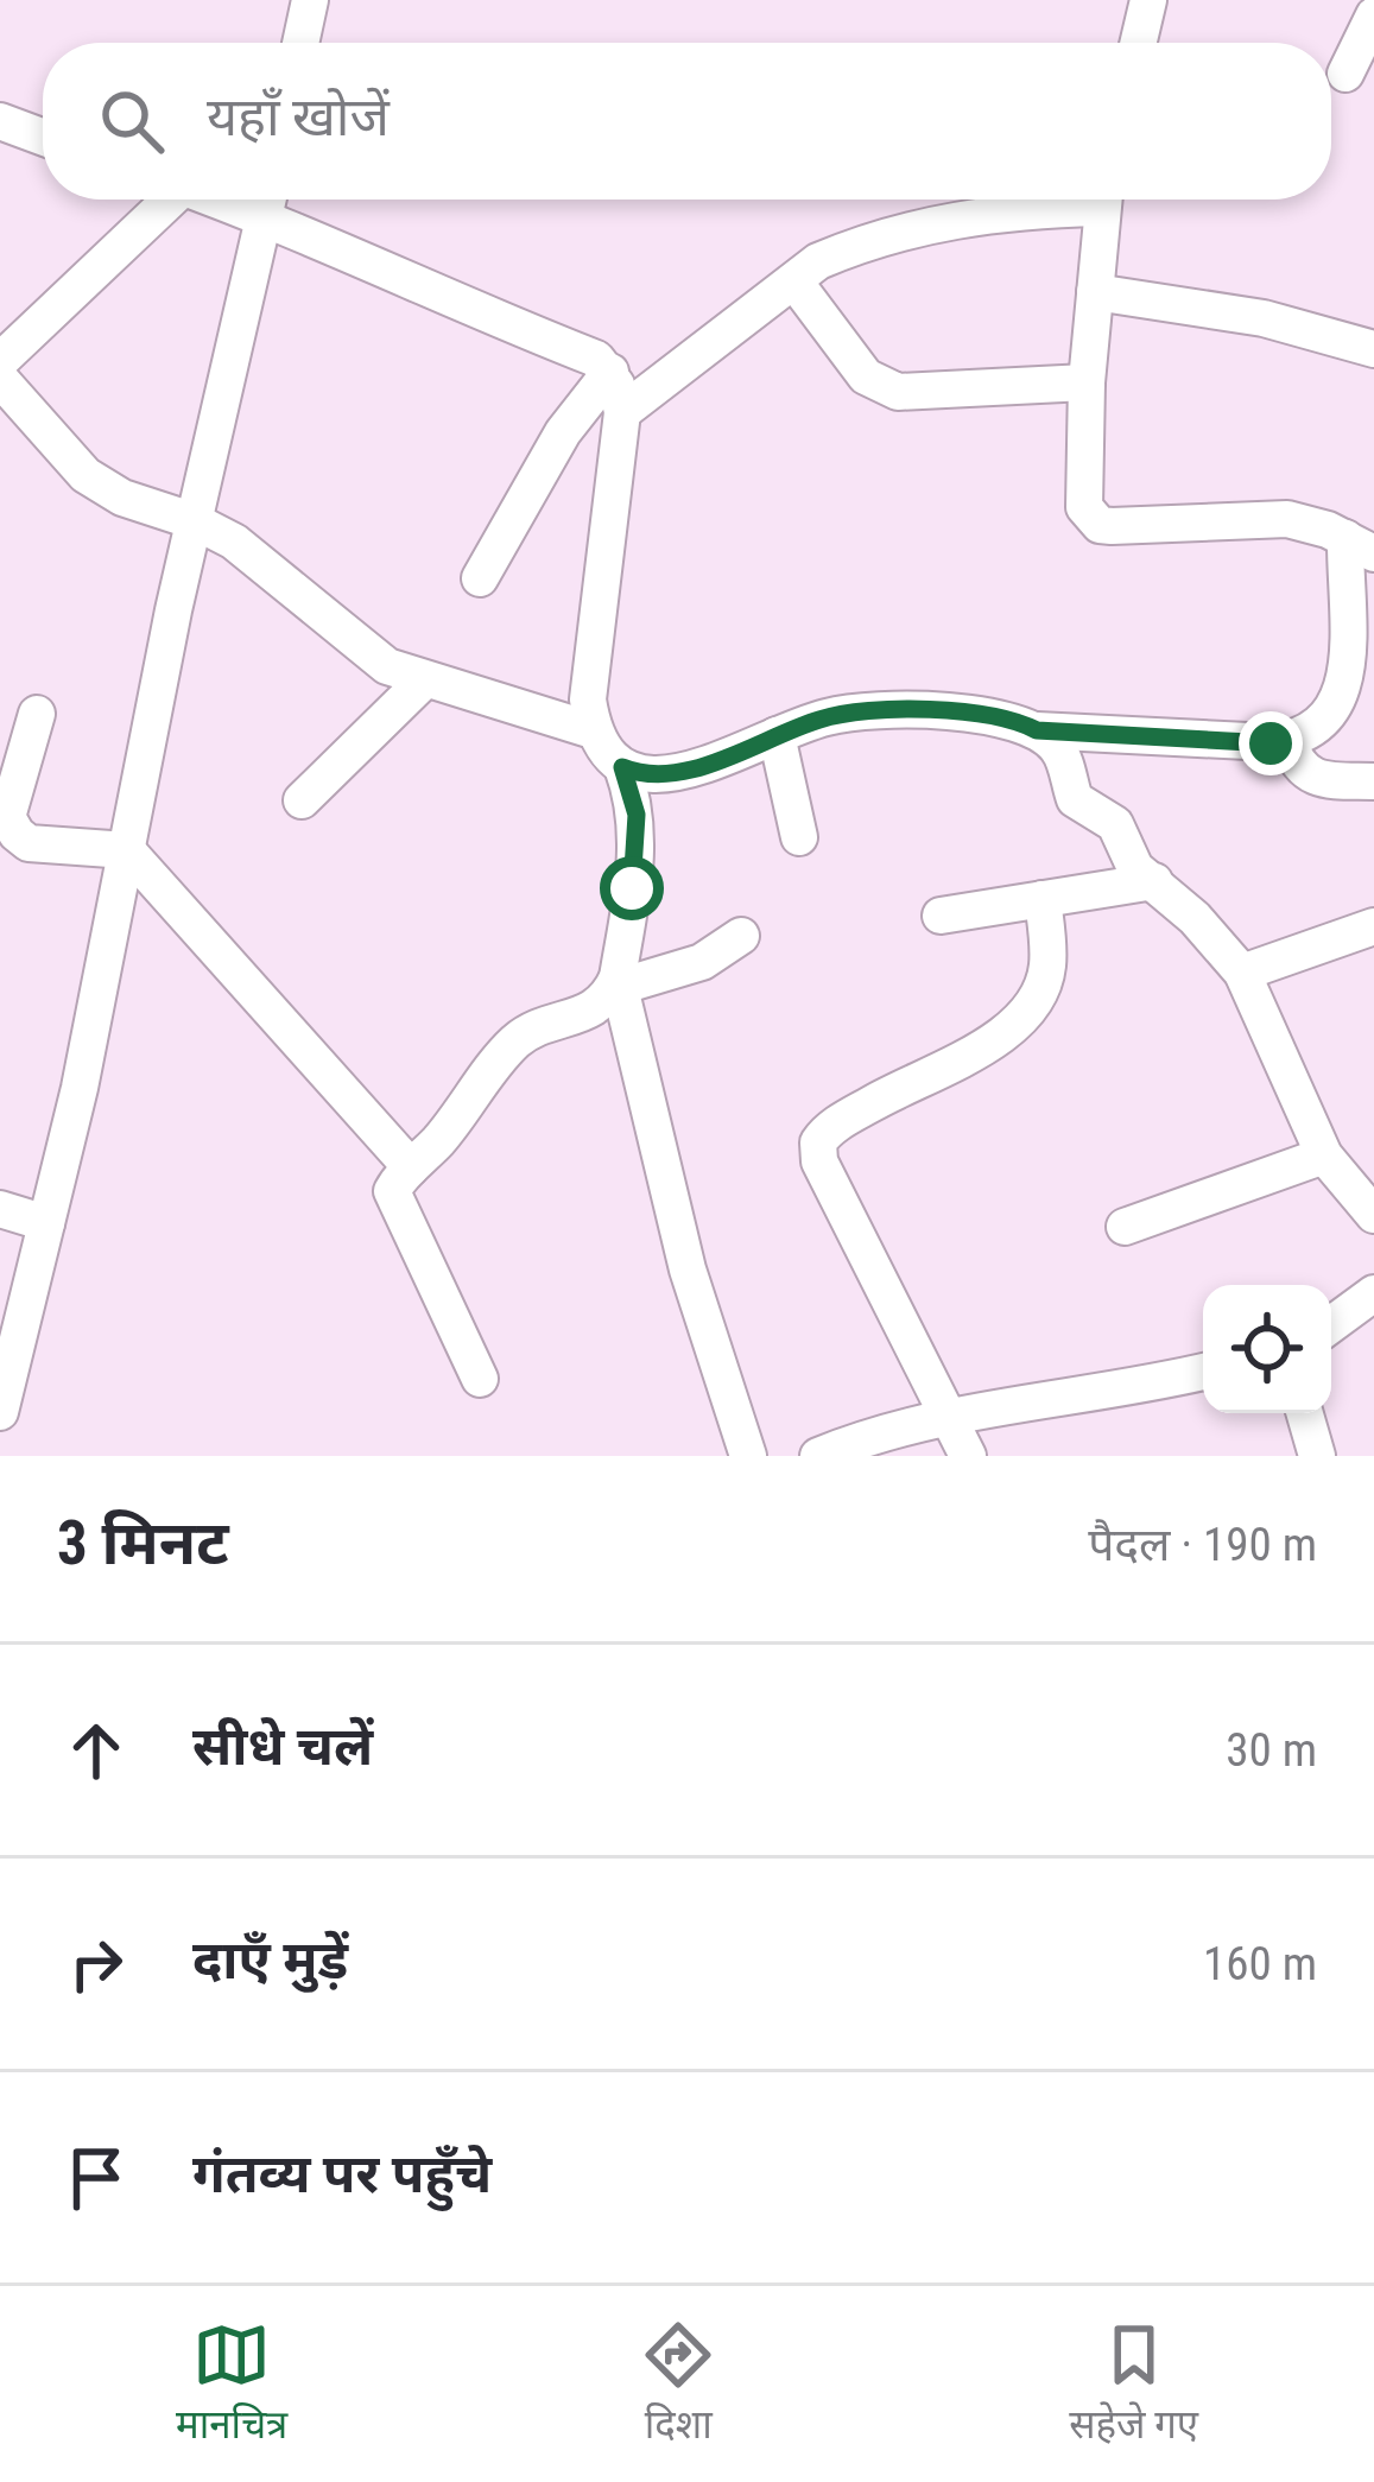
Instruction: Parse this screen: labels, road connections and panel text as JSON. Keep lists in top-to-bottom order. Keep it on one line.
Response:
{"page":{"search":"यहाँ खोजें","heading":["3 मिनट","पैदल · 190 m"],"list":[["सीधे चलें","30 m"],["दाएँ मुड़ें","160 m"],"गंतव्य पर पहुँचे"],"nav":["मानचित्र","दिशा","सहेजे गए"]}}
